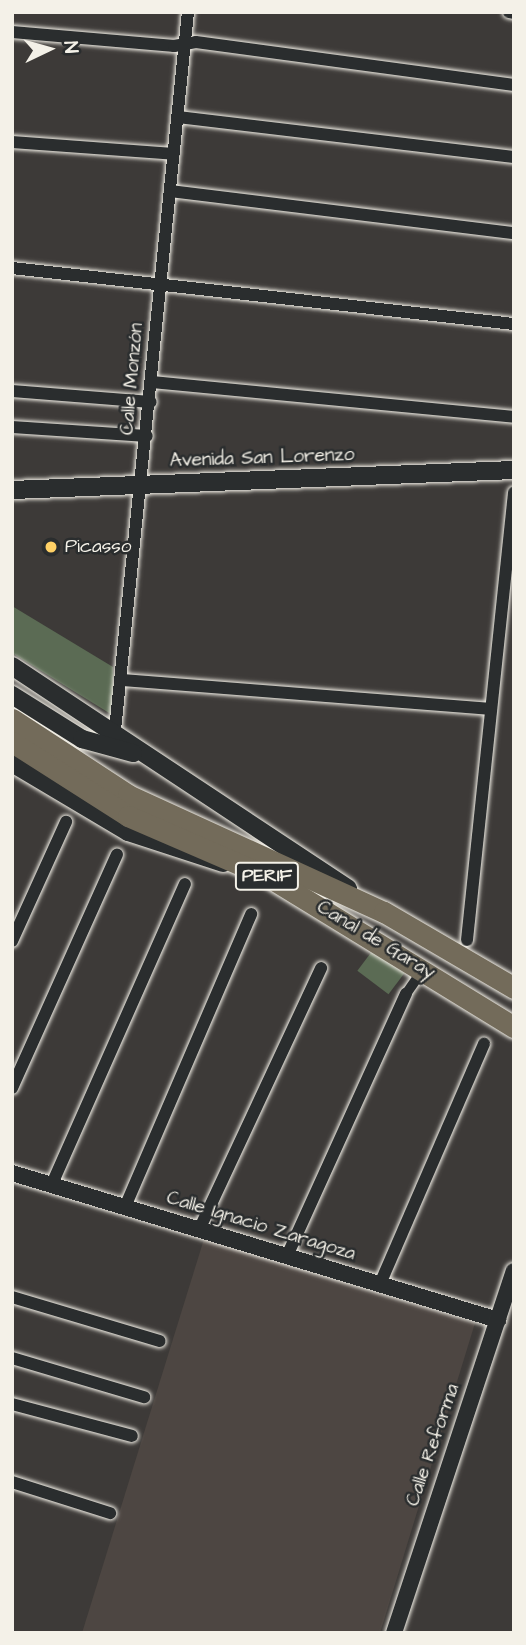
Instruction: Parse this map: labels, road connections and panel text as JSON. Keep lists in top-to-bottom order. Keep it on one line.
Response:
{"streets":{"highway":["PERIF","Canal de Garay"],"main road":["Avenida San Lorenzo"],"street":["Calle Monzón","Calle Ignacio Zaragoza","Calle Reforma"]},"crossings":[["Calle Monzón","Avenida San Lorenzo"],["Calle Monzón","Canal de Garay"],["Calle Ignacio Zaragoza","Calle Reforma"]],"places":["Picasso"],"north":"right"}
